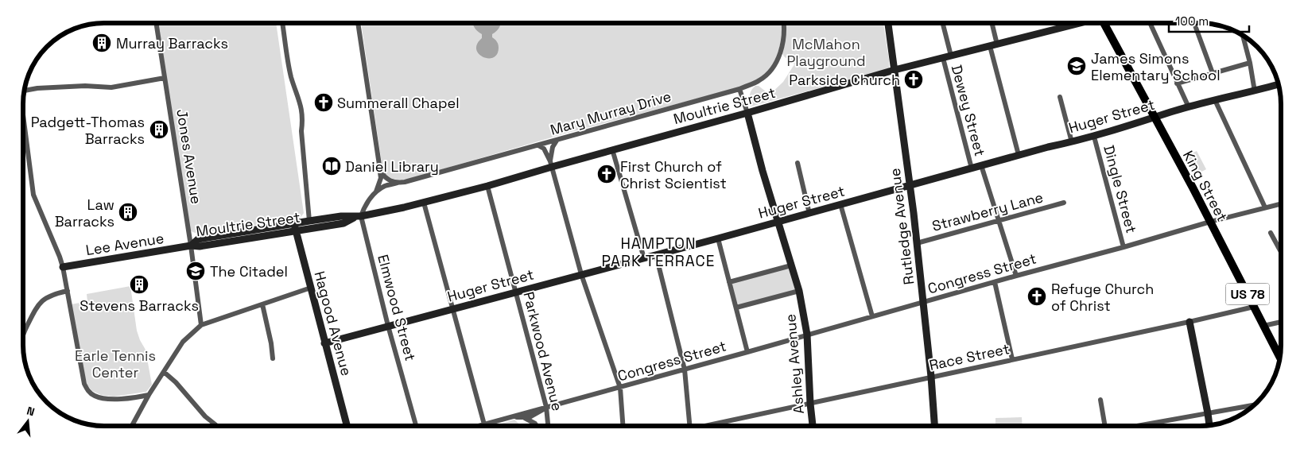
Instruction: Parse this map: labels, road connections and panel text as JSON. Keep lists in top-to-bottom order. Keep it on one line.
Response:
{"streets":{"main road":["King Street","US 78"],"street":["Moultrie Street","Dewey Street","Mary Murray Drive","Huger Street","Jones Avenue","Dingle Street","Strawberry Lane","Rutledge Avenue","Lee Avenue","Congress Street","Elmwood Street","Hagood Avenue","Parkwood Avenue","Race Street","Ashley Avenue"]},"crossings":[["Moultrie Street","Dewey Street"],["Moultrie Street","Jones Avenue"],["Moultrie Street","Rutledge Avenue"],["Moultrie Street","Lee Avenue"],["Moultrie Street","Elmwood Street"],["Moultrie Street","Hagood Avenue"],["Moultrie Street","Parkwood Avenue"],["Moultrie Street","Ashley Avenue"],["Dewey Street","Huger Street"],["Mary Murray Drive","Ashley Avenue"],["Huger Street","King Street"],["Huger Street","Dingle Street"],["Huger Street","Rutledge Avenue"],["Huger Street","Elmwood Street"],["Huger Street","Hagood Avenue"],["Huger Street","Parkwood Avenue"],["Huger Street","Ashley Avenue"],["Jones Avenue","Lee Avenue"],["King Street","Congress Street"],["King Street","Race Street"],["Dingle Street","Congress Street"],["Strawberry Lane","Rutledge Avenue"],["Rutledge Avenue","Congress Street"],["Rutledge Avenue","Race Street"],["Congress Street","Parkwood Avenue"],["Congress Street","Ashley Avenue"],["Race Street","Ashley Avenue"]],"districts":["HAMPTON PARK TERRACE"],"parks":["McMahon Playground","Earle Tennis Center"],"places":{"building":["Murray Barracks","Padgett-Thomas Barracks","Law Barracks","Stevens Barracks"],"school or university":["James Simons Elementary School","The Citadel"],"church":["Parkside Church","Summerall Chapel","First Church of Christ Scientist","Refuge Church of Christ"],"library":["Daniel Library"]},"scale_bar":"100 m","north":"top"}
